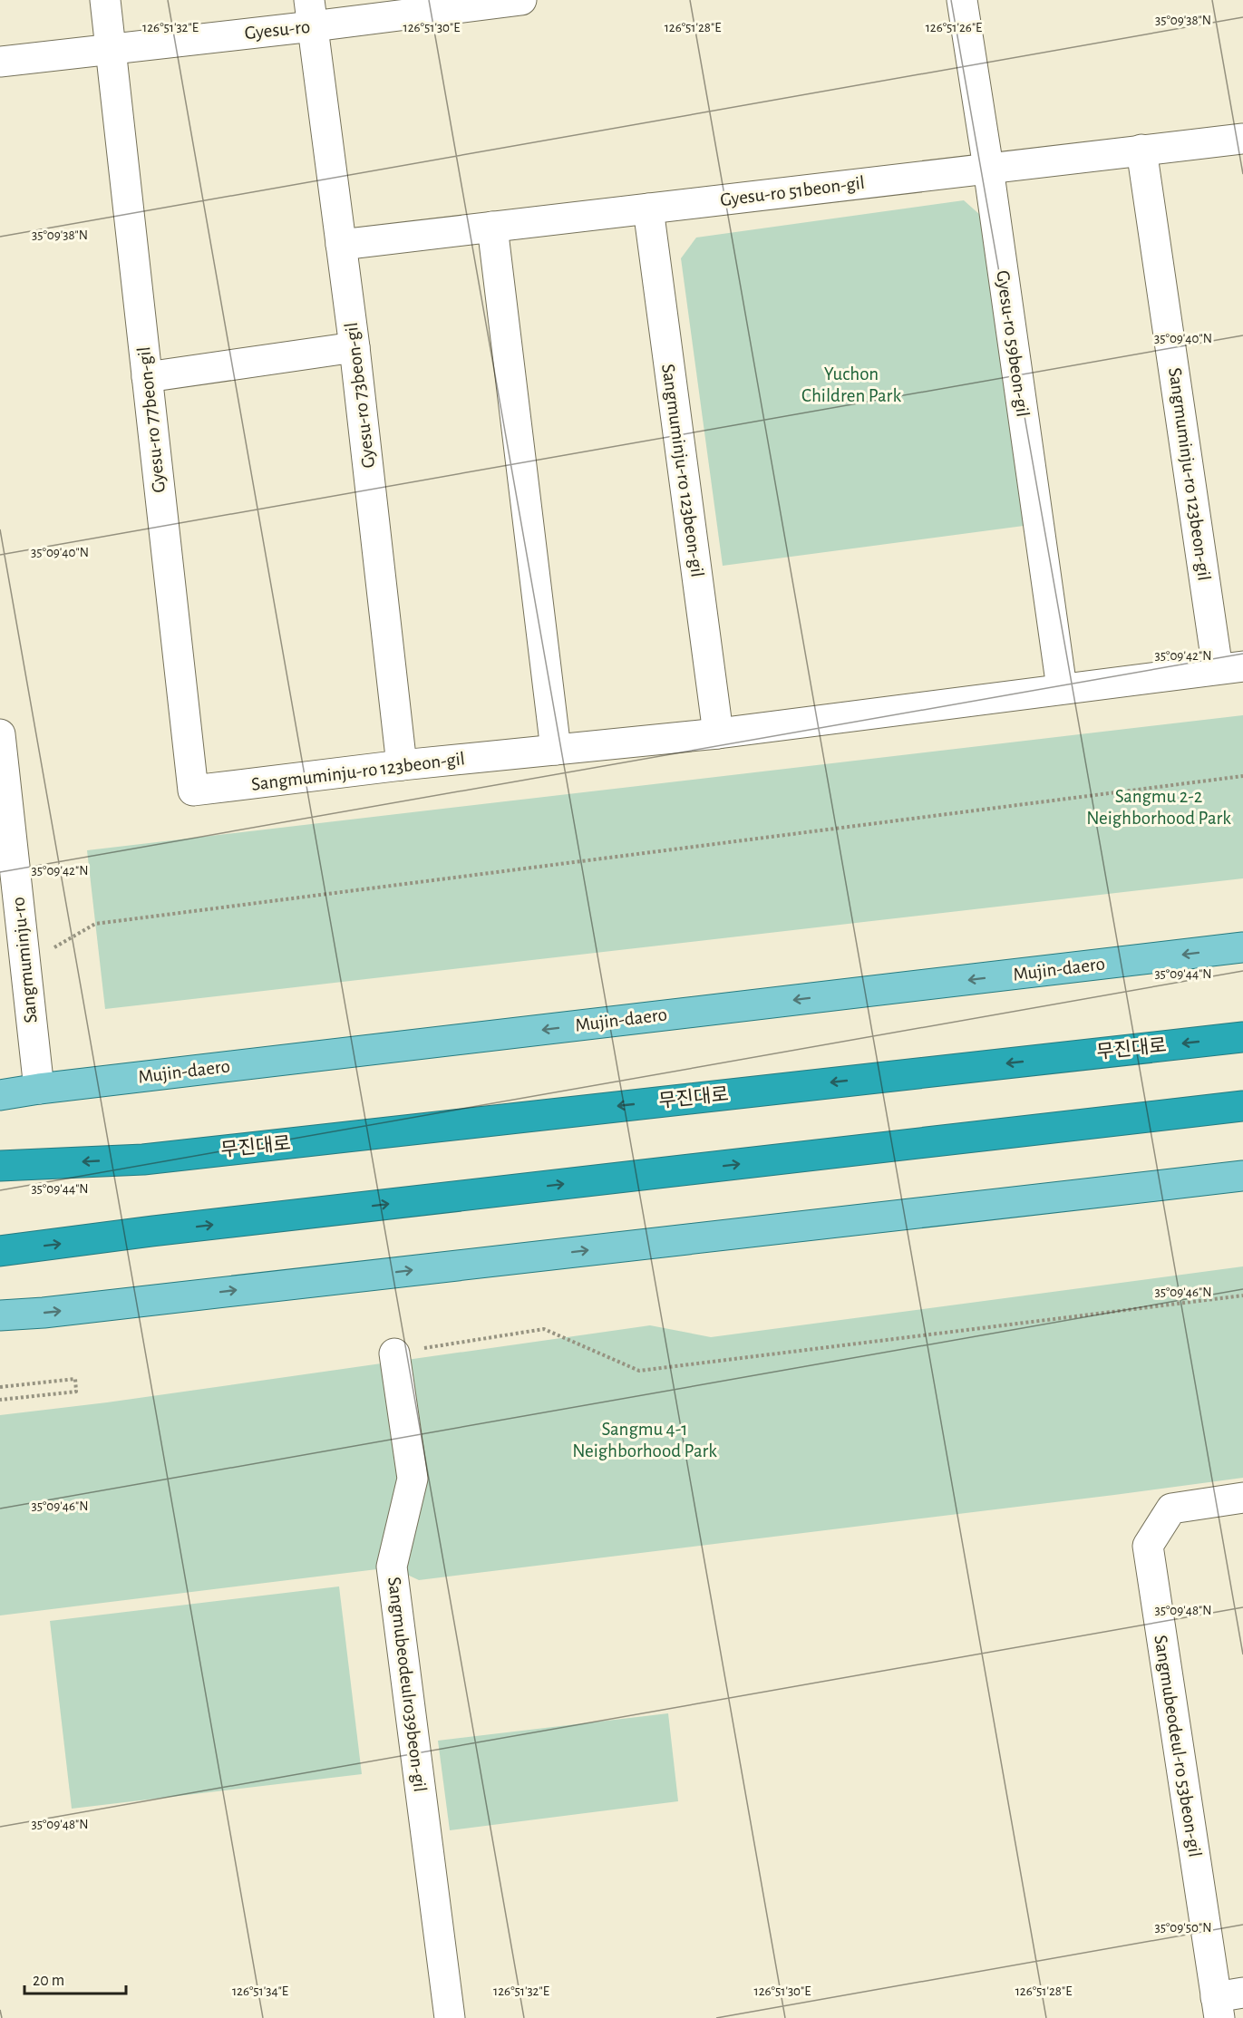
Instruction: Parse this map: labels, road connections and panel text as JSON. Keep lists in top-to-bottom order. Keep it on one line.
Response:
{"streets":{"highway":["무진대로"],"main road":["Mujin-daero"],"street":["Gyesu-ro","Gyesu-ro 51beon-gil","Gyesu-ro 59beon-gil","Gyesu-ro 73beon-gil","Gyesu-ro 77beon-gil","Sangmuminju-ro 123beon-gil","Sangmuminju-ro","Sangmubeodeulro39beon-gil","Sangmubeodeul-ro 53beon-gil"]},"crossings":[["Gyesu-ro","Gyesu-ro 73beon-gil"],["Gyesu-ro","Gyesu-ro 77beon-gil"],["Gyesu-ro 51beon-gil","Gyesu-ro 59beon-gil"],["Gyesu-ro 51beon-gil","Gyesu-ro 73beon-gil"],["Gyesu-ro 51beon-gil","Sangmuminju-ro 123beon-gil"],["Gyesu-ro 59beon-gil","Sangmuminju-ro 123beon-gil"],["Gyesu-ro 73beon-gil","Sangmuminju-ro 123beon-gil"],["Gyesu-ro 77beon-gil","Sangmuminju-ro 123beon-gil"],["Sangmuminju-ro","Mujin-daero"]],"parks":["Yuchon Children Park","Sangmu 2-2 Neighborhood Park","Sangmu 4-1 Neighborhood Park"],"scale_bar":"20 m","coordinates":["35°09'38\"N","126°51'26\"E","126°51'32\"E","126°51'30\"E","126°51'28\"E","35°09'40\"N","35°09'42\"N","35°09'44\"N","35°09'46\"N","35°09'48\"N","35°09'50\"N","126°51'34\"E"]}
